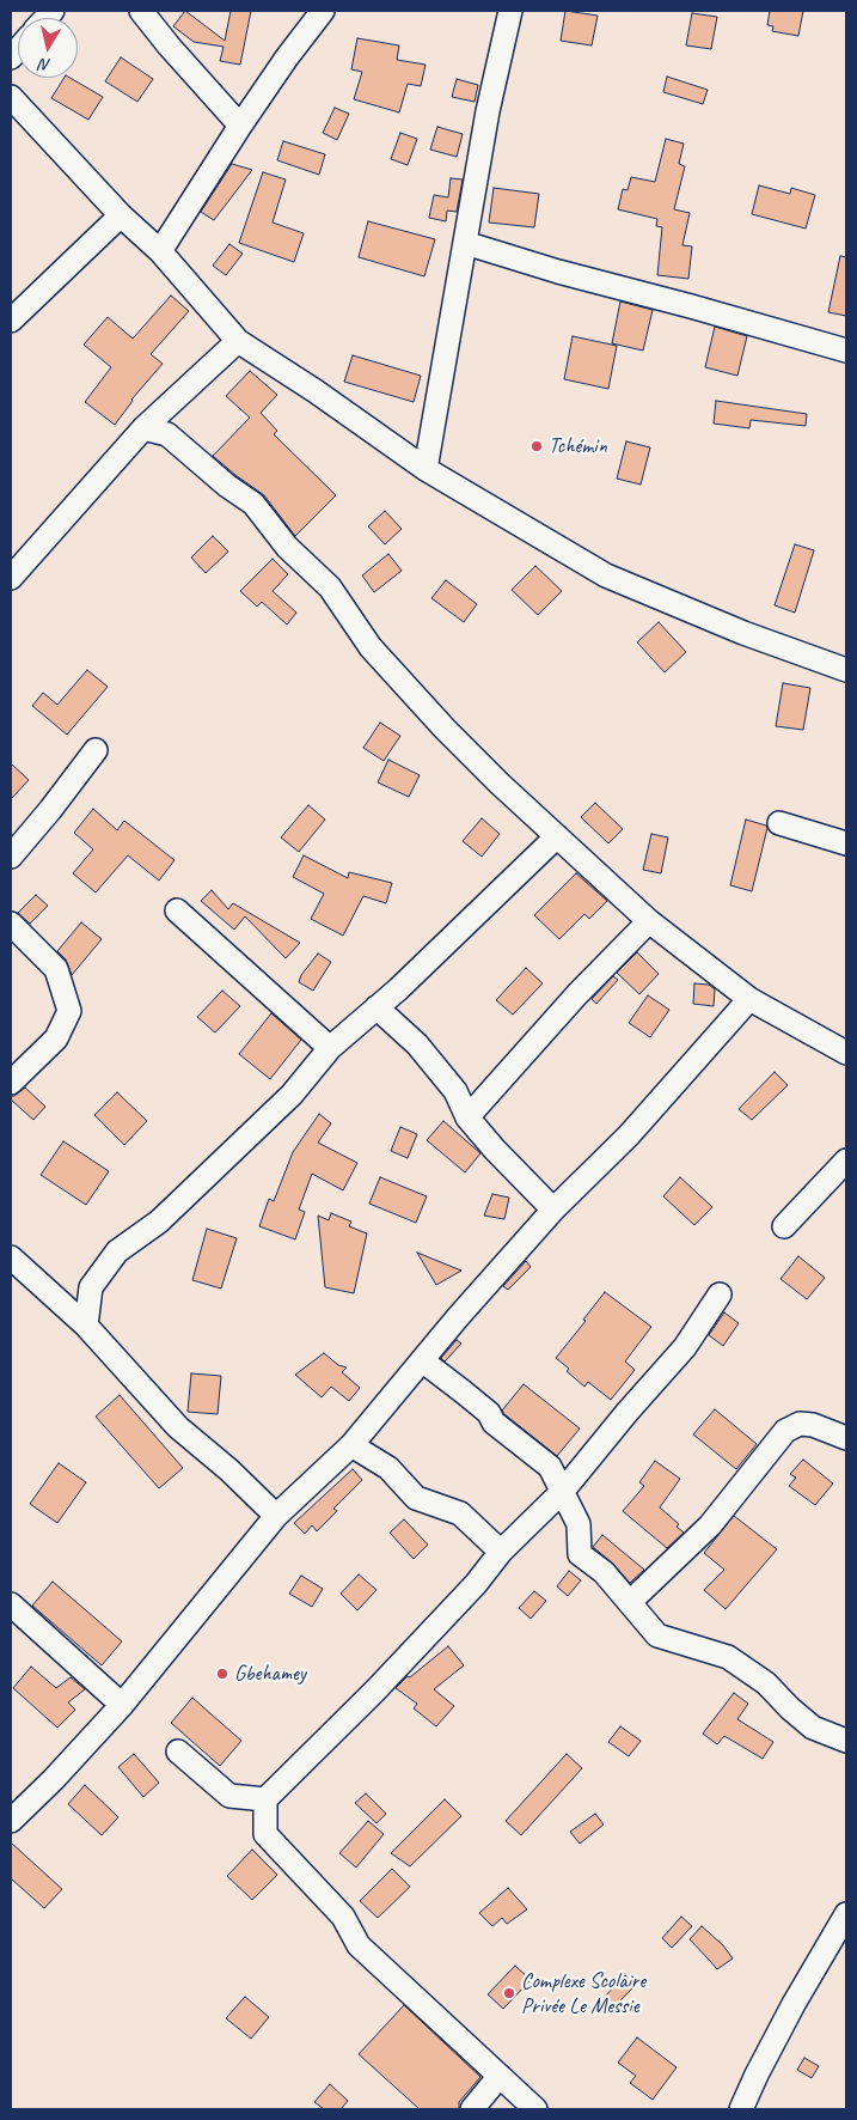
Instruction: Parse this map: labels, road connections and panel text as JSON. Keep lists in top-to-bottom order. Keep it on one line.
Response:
{"places":["Tchémin","Gbehamey","Complexe Scolaire Privée Le Messie"],"north":"bottom"}
